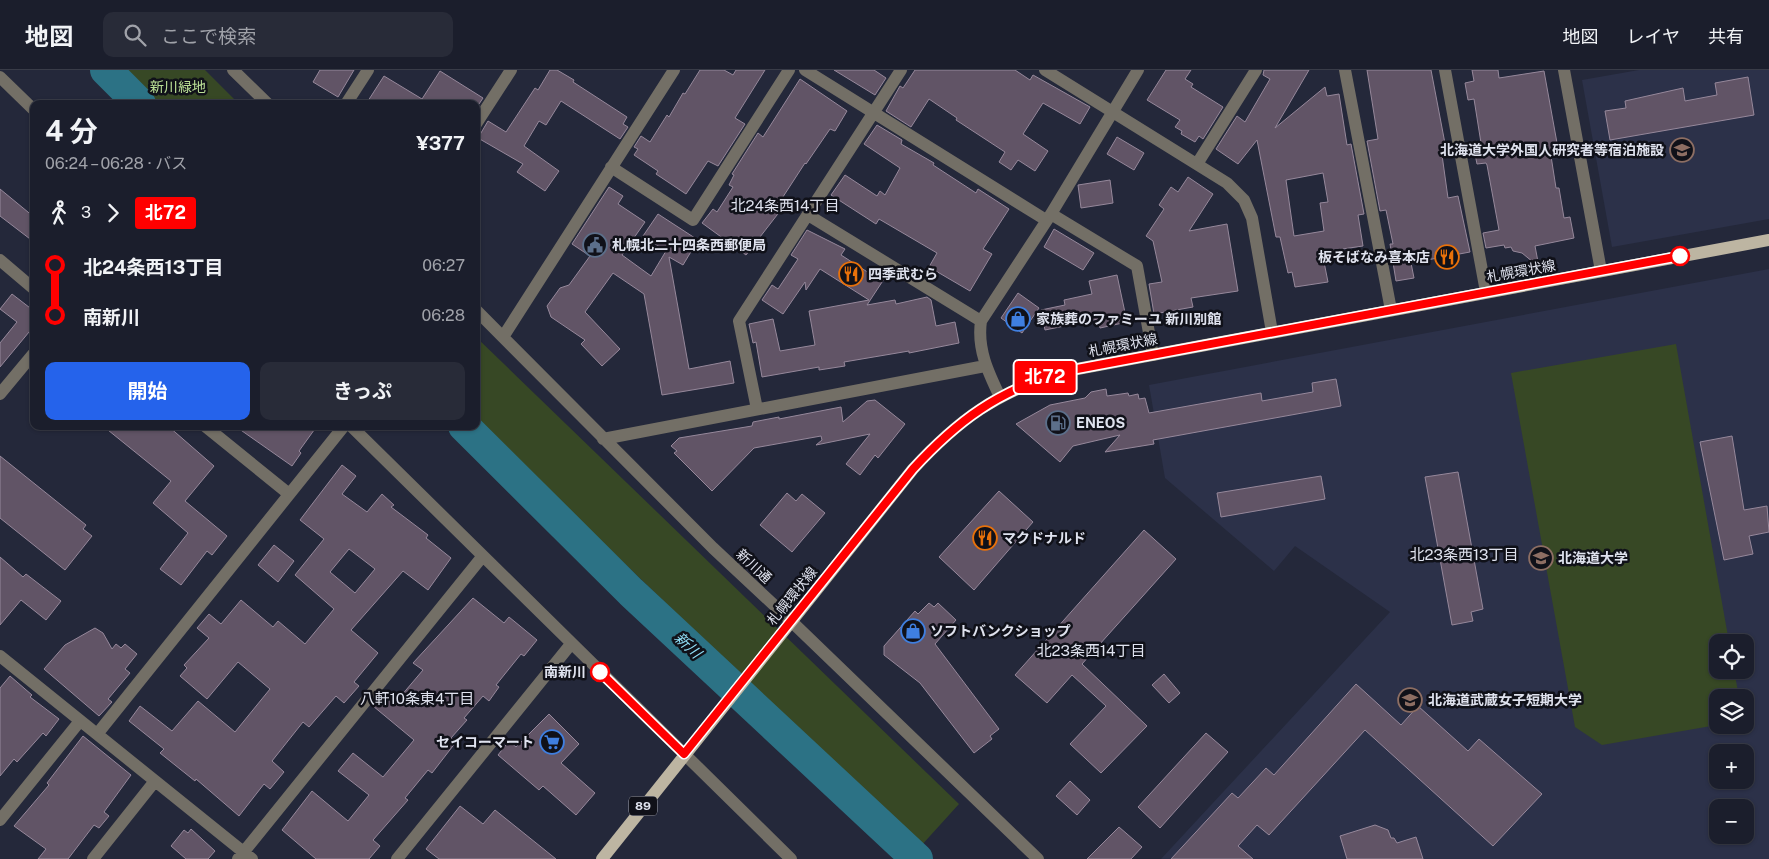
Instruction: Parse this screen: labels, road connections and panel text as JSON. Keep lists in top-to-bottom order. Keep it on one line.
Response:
{"streets":{"main road":["札幌環状線","89"],"street":["新川通"]},"crossings":[["札幌環状線","新川通"]],"districts":["北24条西14丁目","北23条西13丁目","北23条西14丁目","八軒10条東4丁目"],"water":["新川"],"parks":["新川緑地"],"places":{"school or university":["北海道大学外国人研究者等宿泊施設","北海道大学","北海道武蔵女子短期大学"],"public building":["札幌北二十四条西郵便局"],"restaurant":["板そばなみ喜本店","四季武むら","マクドナルド"],"shop":["家族葬のファミーユ 新川別館","ソフトバンクショップ"],"fuel station":["ENEOS"],"other":["南新川"],"supermarket":["セイコーマート"]},"lines":["bus line 北72"],"page":{"header":"地図","search":"ここで検索","nav":["地図","レイヤ","共有"],"on_map":"北72","heading":["4 分","06:24 – 06:28 · バス","¥377"],"legs":["3","北72"],"list":[{"name":"北24条西13丁目","value":"06:27"},{"name":"南新川","value":"06:28"}],"buttons":["開始","きっぷ"],"map_buttons":["+","−"]}}
